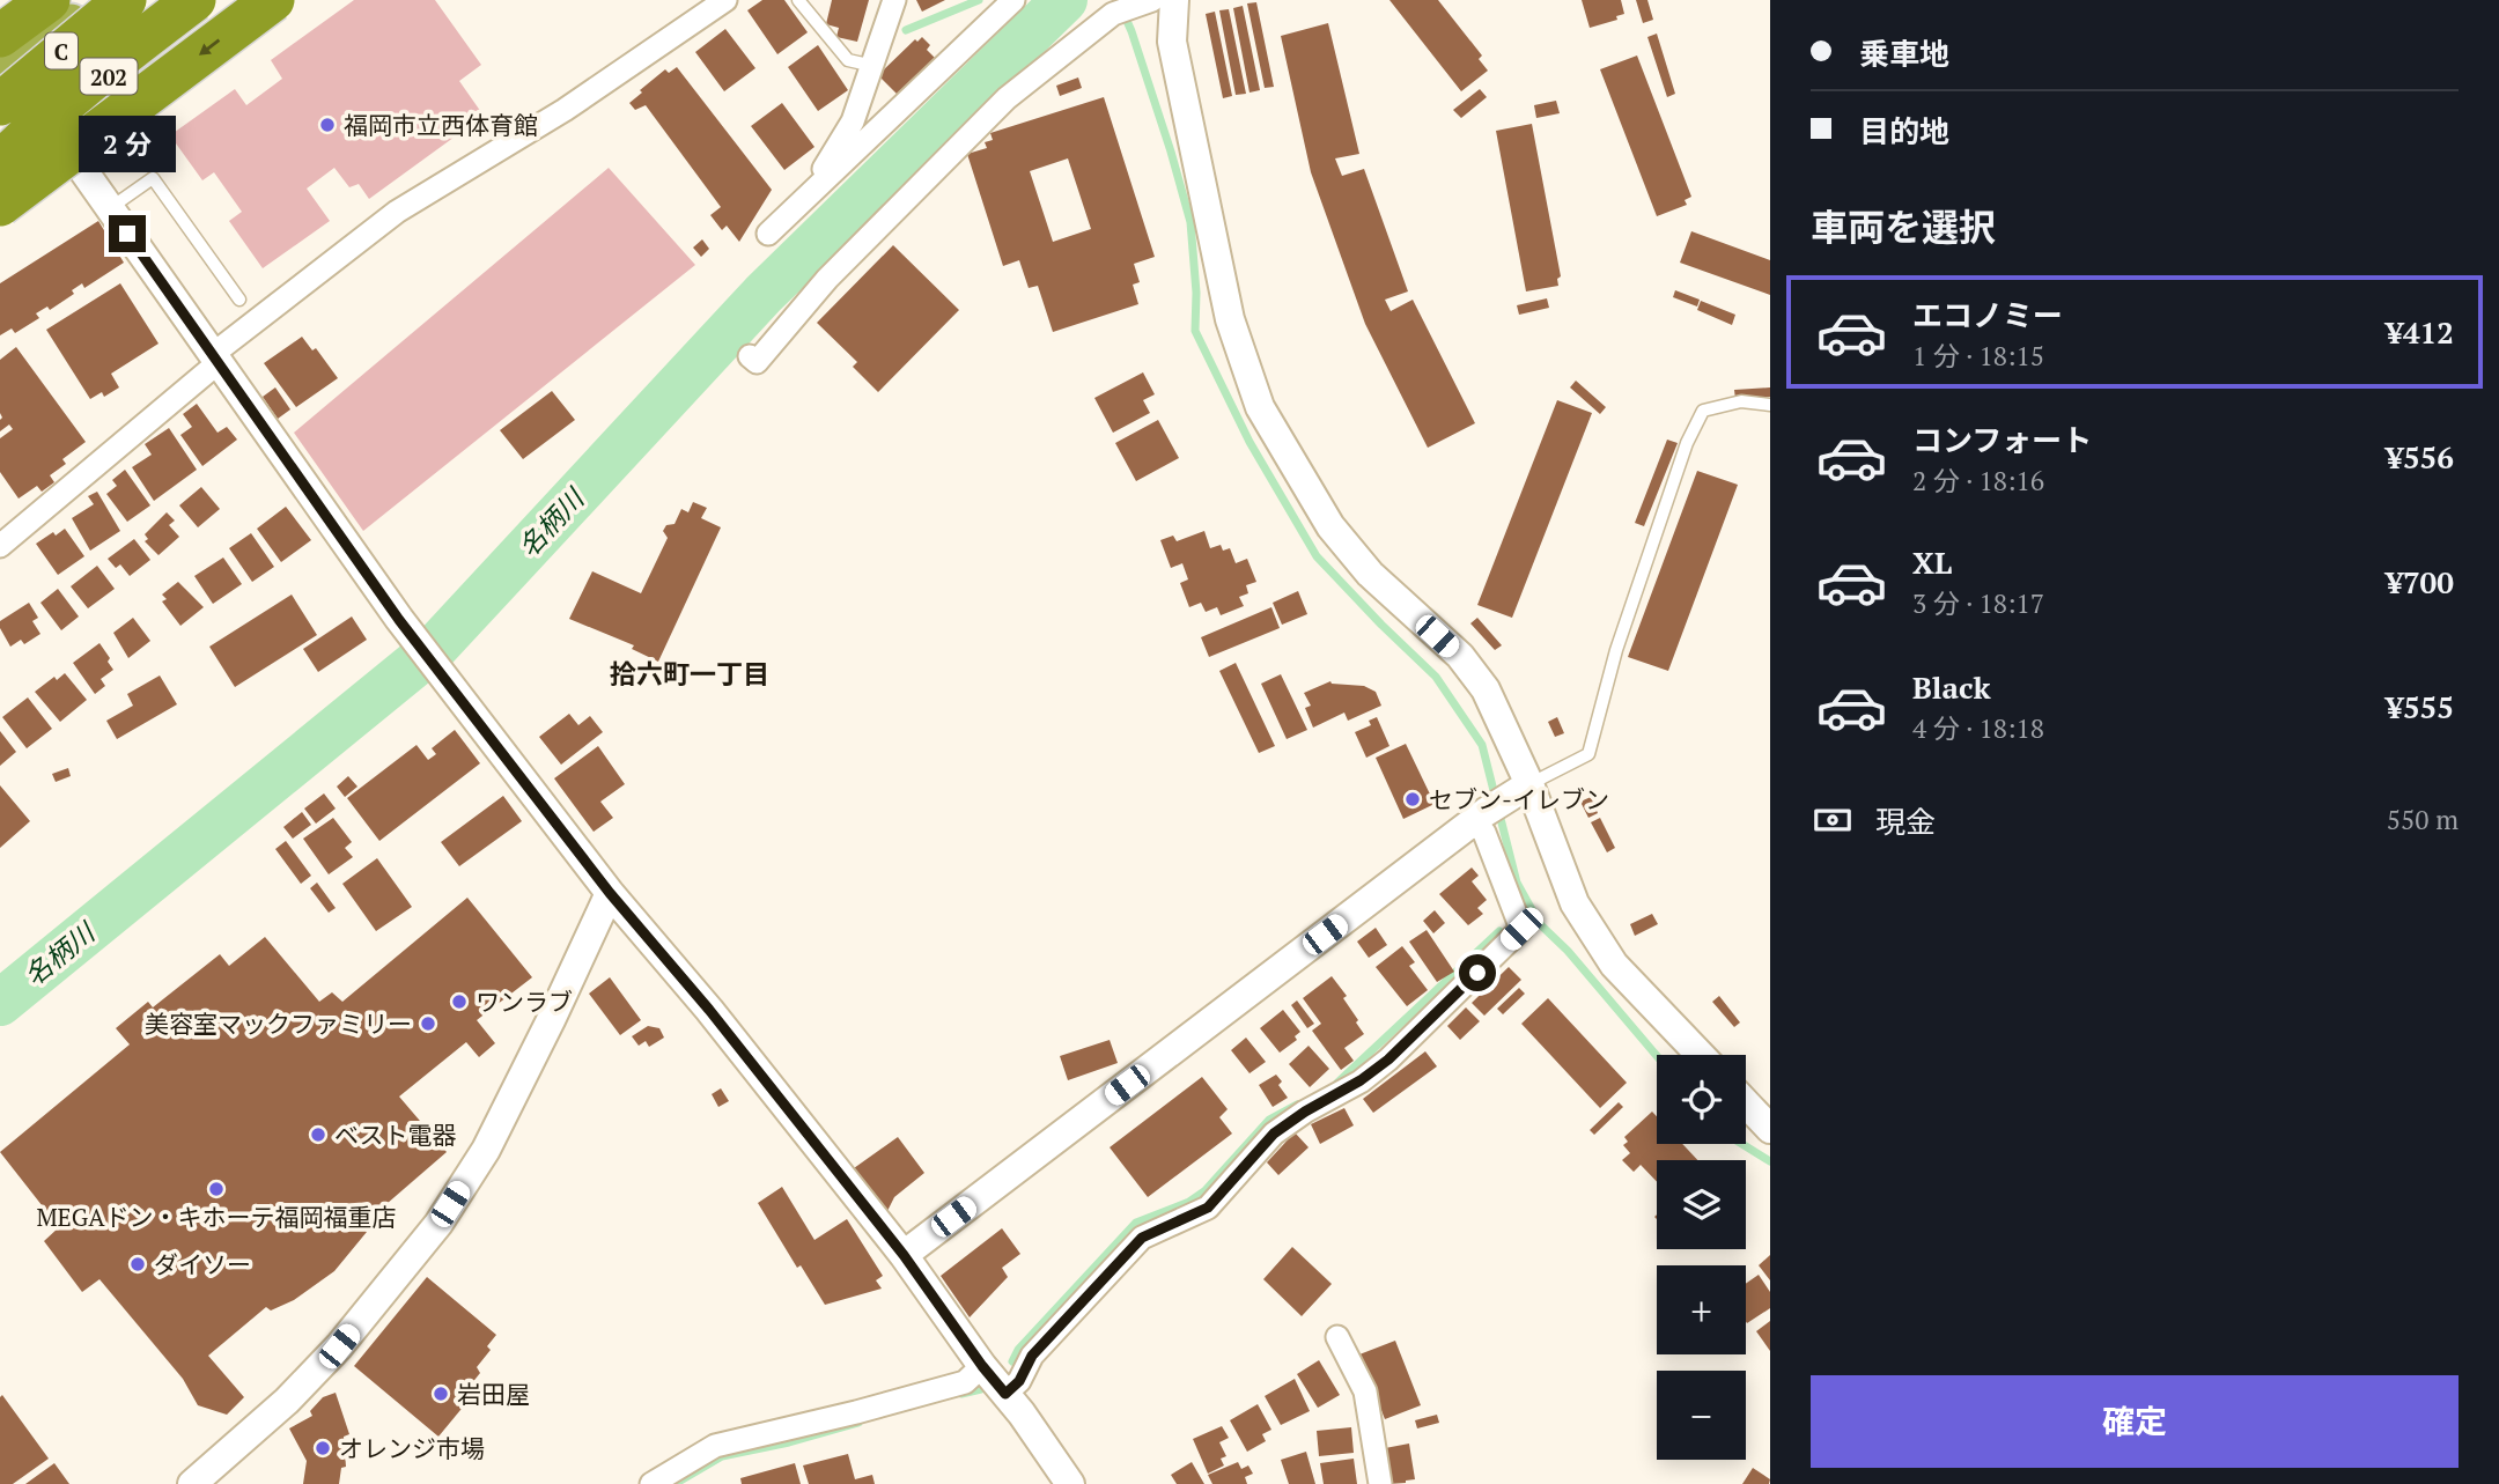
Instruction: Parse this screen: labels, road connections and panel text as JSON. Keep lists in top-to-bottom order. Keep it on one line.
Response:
{"streets":{"highway":["C","202"]},"crossings":[["C","202"]],"districts":["拾六町一丁目"],"water":["名柄川"],"places":["福岡市立西体育館","セブン-イレブン","ワンラブ","美容室マックファミリー","ベスト電器","MEGAドン・キホーテ福岡福重店","ダイソー","岩田屋","オレンジ市場"],"page":{"banner":["乗車地","目的地"],"bubble":"2 分","heading":"車両を選択","list":[{"name":"エコノミー","note":"1 分 · 18:15","value":"¥412"},{"name":"コンフォート","note":"2 分 · 18:16","value":"¥556"},{"name":"XL","note":"3 分 · 18:17","value":"¥700"},{"name":"Black","note":"4 分 · 18:18","value":"¥555"}],"pay":["現金","550 m"],"map_buttons":["+","−"],"buttons":"確定"}}
